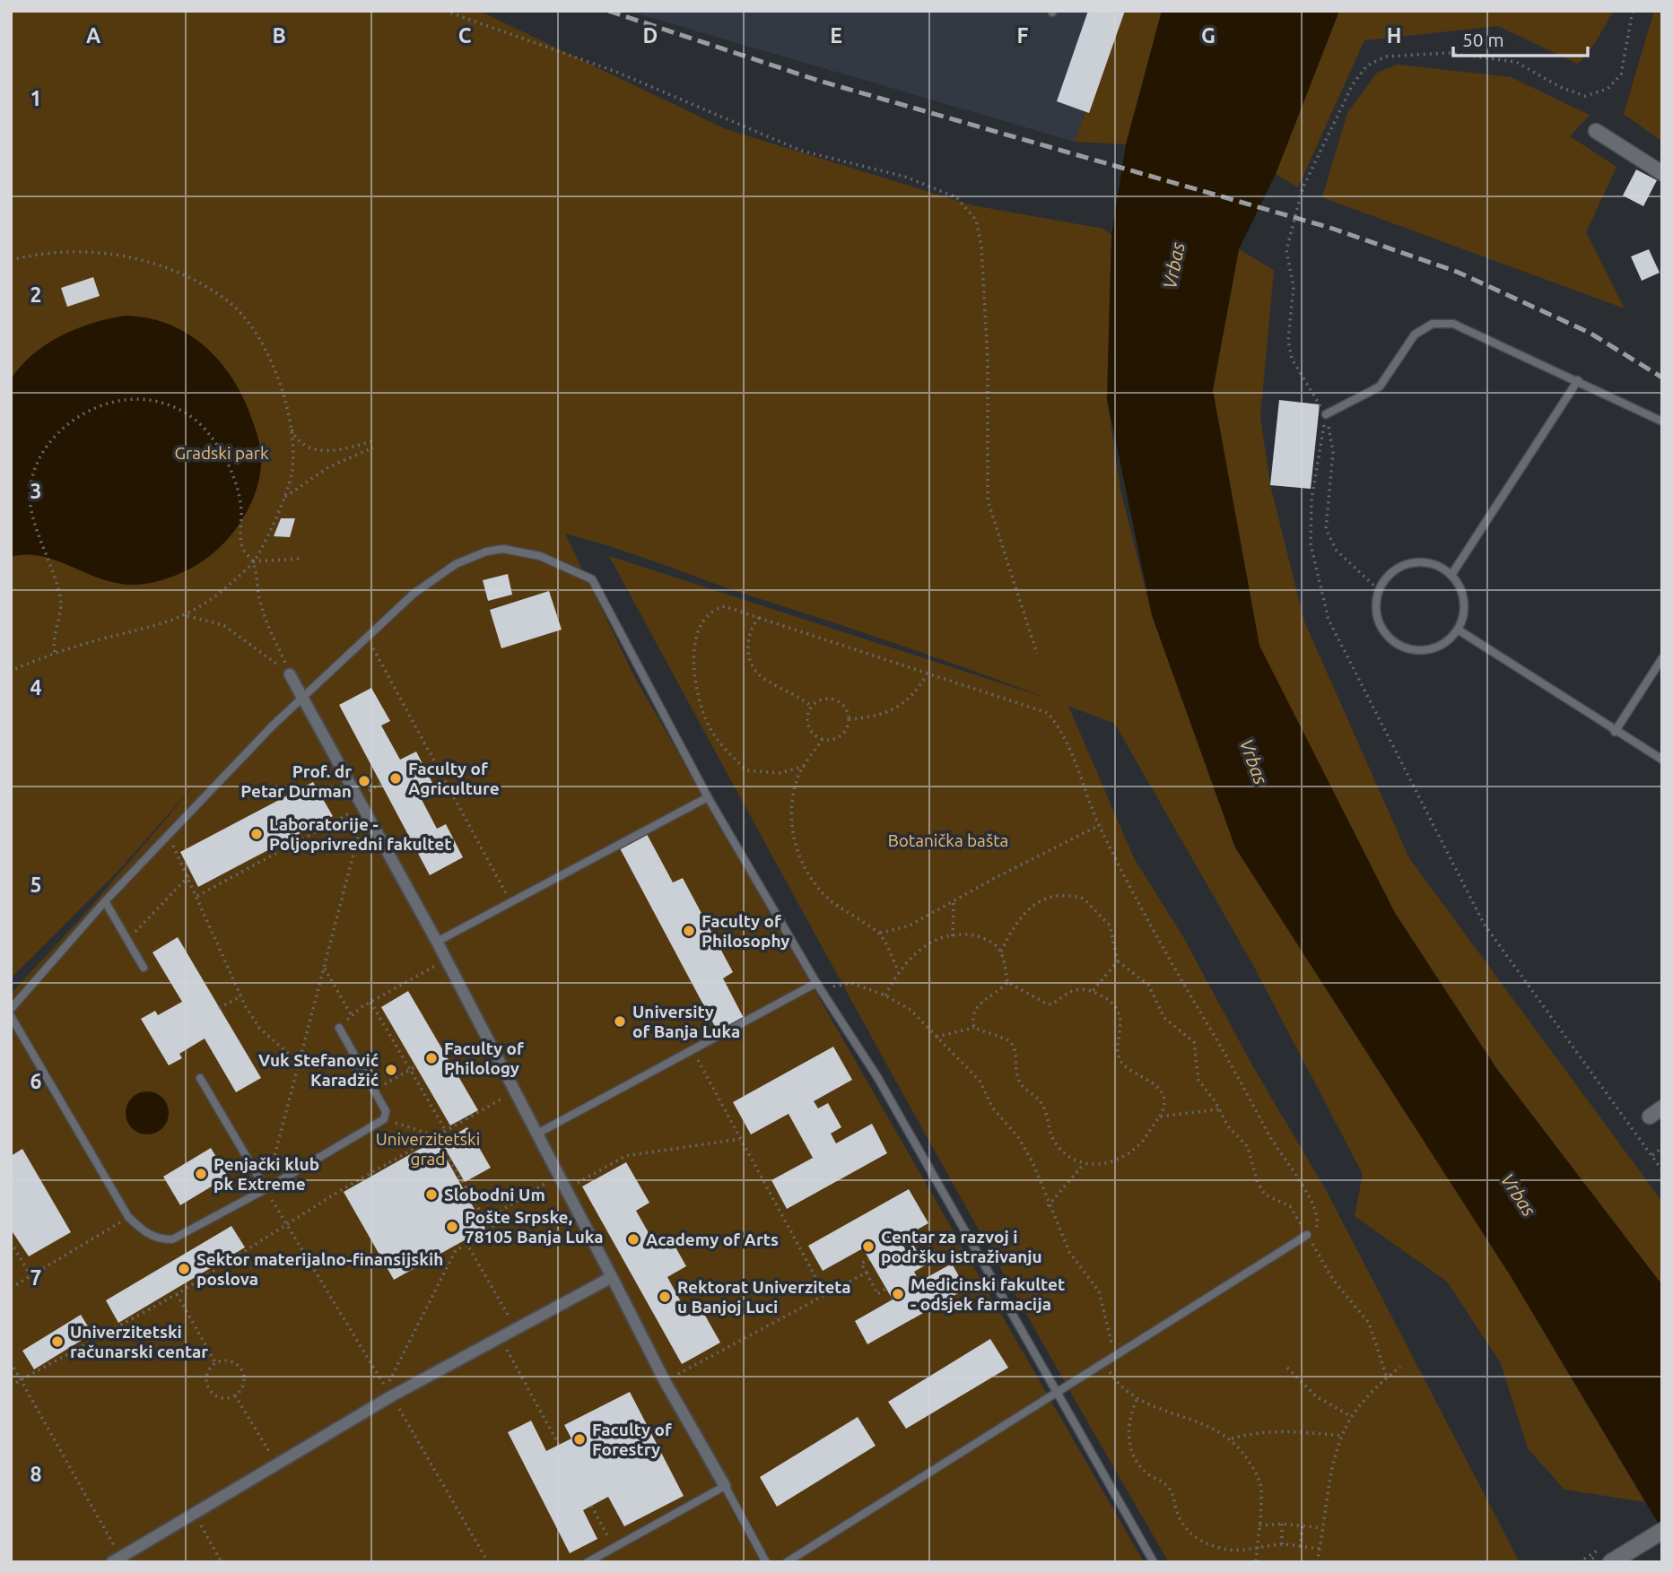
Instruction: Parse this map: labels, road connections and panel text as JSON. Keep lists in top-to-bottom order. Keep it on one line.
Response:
{"water":["Vrbas"],"parks":["Gradski park","Botanička bašta","Univerzitetski grad"],"places":["Faculty of Agriculture","Prof. dr Petar Durman","Laboratorije - Poljoprivredni fakultet","Faculty of Philosophy","University of Banja Luka","Faculty of Philology","Vuk Stefanović Karadžić","Penjački klub pk Extreme","Slobodni Um","Pošte Srpske, 78105 Banja Luka","Academy of Arts","Centar za razvoj i podršku istraživanju","Sektor materijalno-finansijskih poslova","Medicinski fakultet - odsjek farmacija","Rektorat Univerziteta u Banjoj Luci","Univerzitetski računarski centar","Faculty of Forestry"],"scale_bar":"50 m","grid":{"columns":["A","B","C","D","E","F","G","H"],"rows":["1","2","3","4","5","6","7","8"]}}
